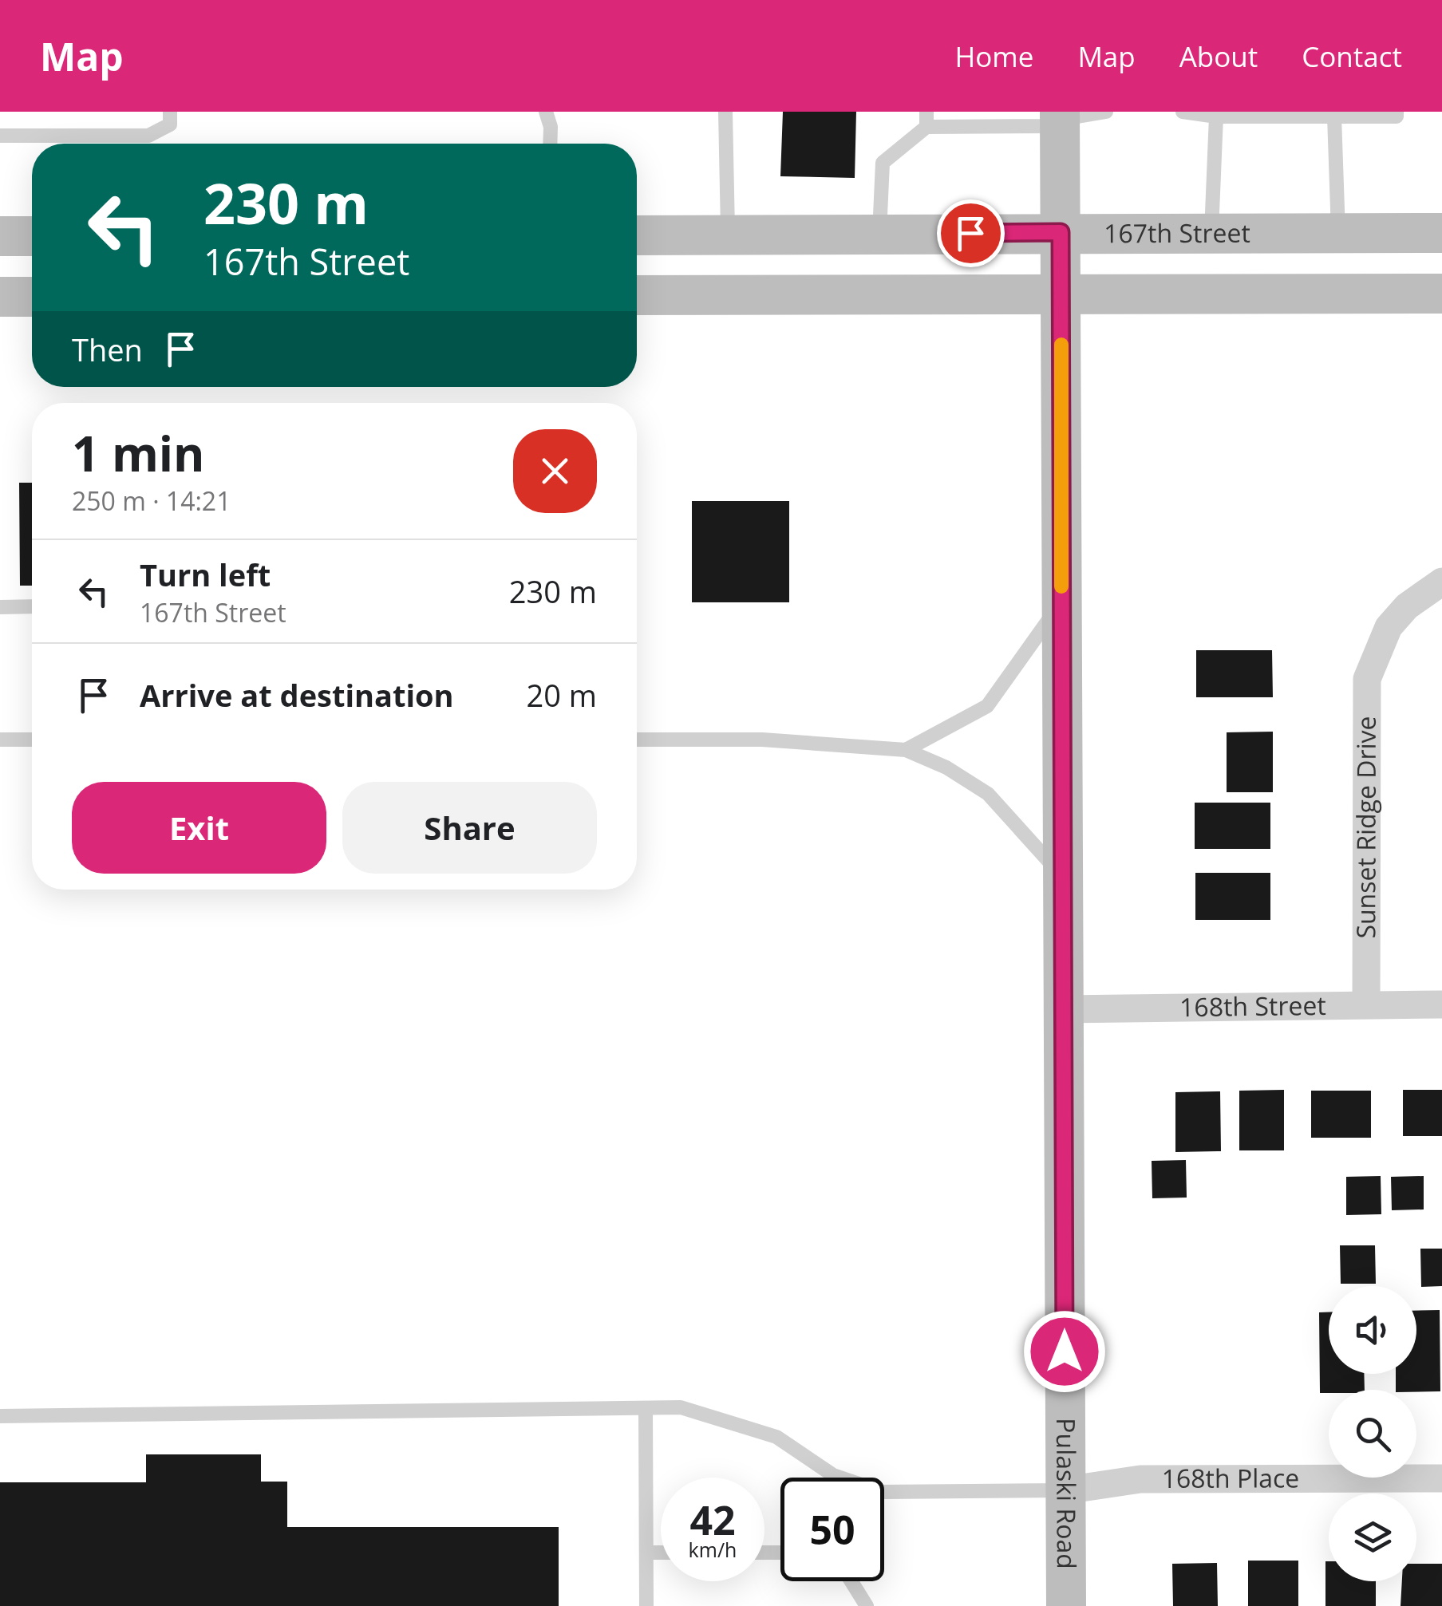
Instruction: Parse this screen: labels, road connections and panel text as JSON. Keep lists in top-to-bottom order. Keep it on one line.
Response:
{"streets":{"main road":["167th Street","Pulaski Road"],"street":["Sunset Ridge Drive","168th Street","168th Place"]},"crossings":[["167th Street","Pulaski Road"],["Sunset Ridge Drive","168th Street"],["168th Street","Pulaski Road"],["168th Place","Pulaski Road"]],"page":{"header":"Map","nav":["Home","Map","About","Contact"],"turn":["230 m","167th Street"],"then":"Then","heading":["1 min","250 m · 14:21"],"list":[{"name":"Turn left","note":"167th Street","value":"230 m"},{"name":"Arrive at destination","value":"20 m"}],"buttons":["Exit","Share"],"speed":"42 km/h","limit":"50"}}
